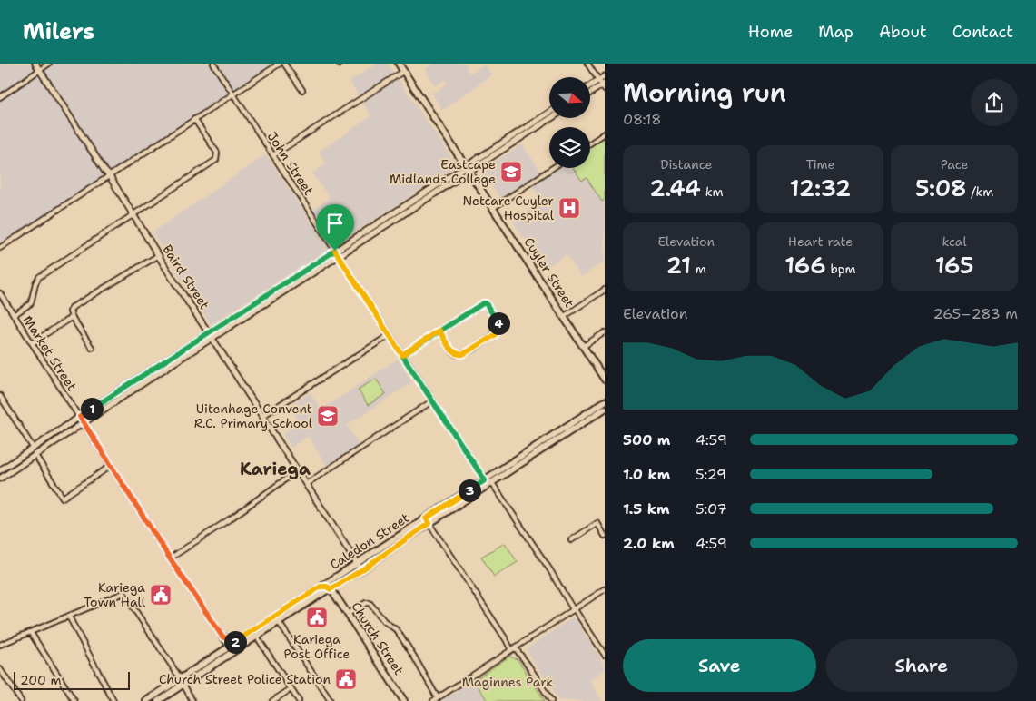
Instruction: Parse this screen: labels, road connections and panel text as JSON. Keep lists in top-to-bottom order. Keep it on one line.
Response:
{"streets":{"main road":["Cuyler Street","Caledon Street","Church Street"],"street":["John Street","Baird Street","Market Street"]},"crossings":[["John Street","Caledon Street"],["Baird Street","Caledon Street"],["Market Street","Caledon Street"],["Caledon Street","Church Street"]],"districts":["Kariega"],"parks":["Maginnes Park"],"places":{"school or university":["Eastcape Midlands College","Uitenhage Convent R.C. Primary School"],"hospital":["Netcare Cuyler Hospital"],"public building":["Kariega Town Hall","Kariega Post Office","Church Street Police Station"]},"scale_bar":"200 m","north":"right","page":{"header":"Milers","nav":["Home","Map","About","Contact"],"heading":["Morning run","08:18"],"stats":[["Distance","2.44 km"],["Time","12:32"],["Pace","5:08 /km"],["Elevation","21 m"],["Heart rate","166 bpm"],["kcal","165"]],"chart":["Elevation","265–283 m"],"pins":["4","1","3","2"],"list":[{"name":"500 m","note":"4:59"},{"name":"1.0 km","note":"5:29"},{"name":"1.5 km","note":"5:07"},{"name":"2.0 km","note":"4:59"}],"buttons":["Save","Share"],"scale":"200 m"}}
